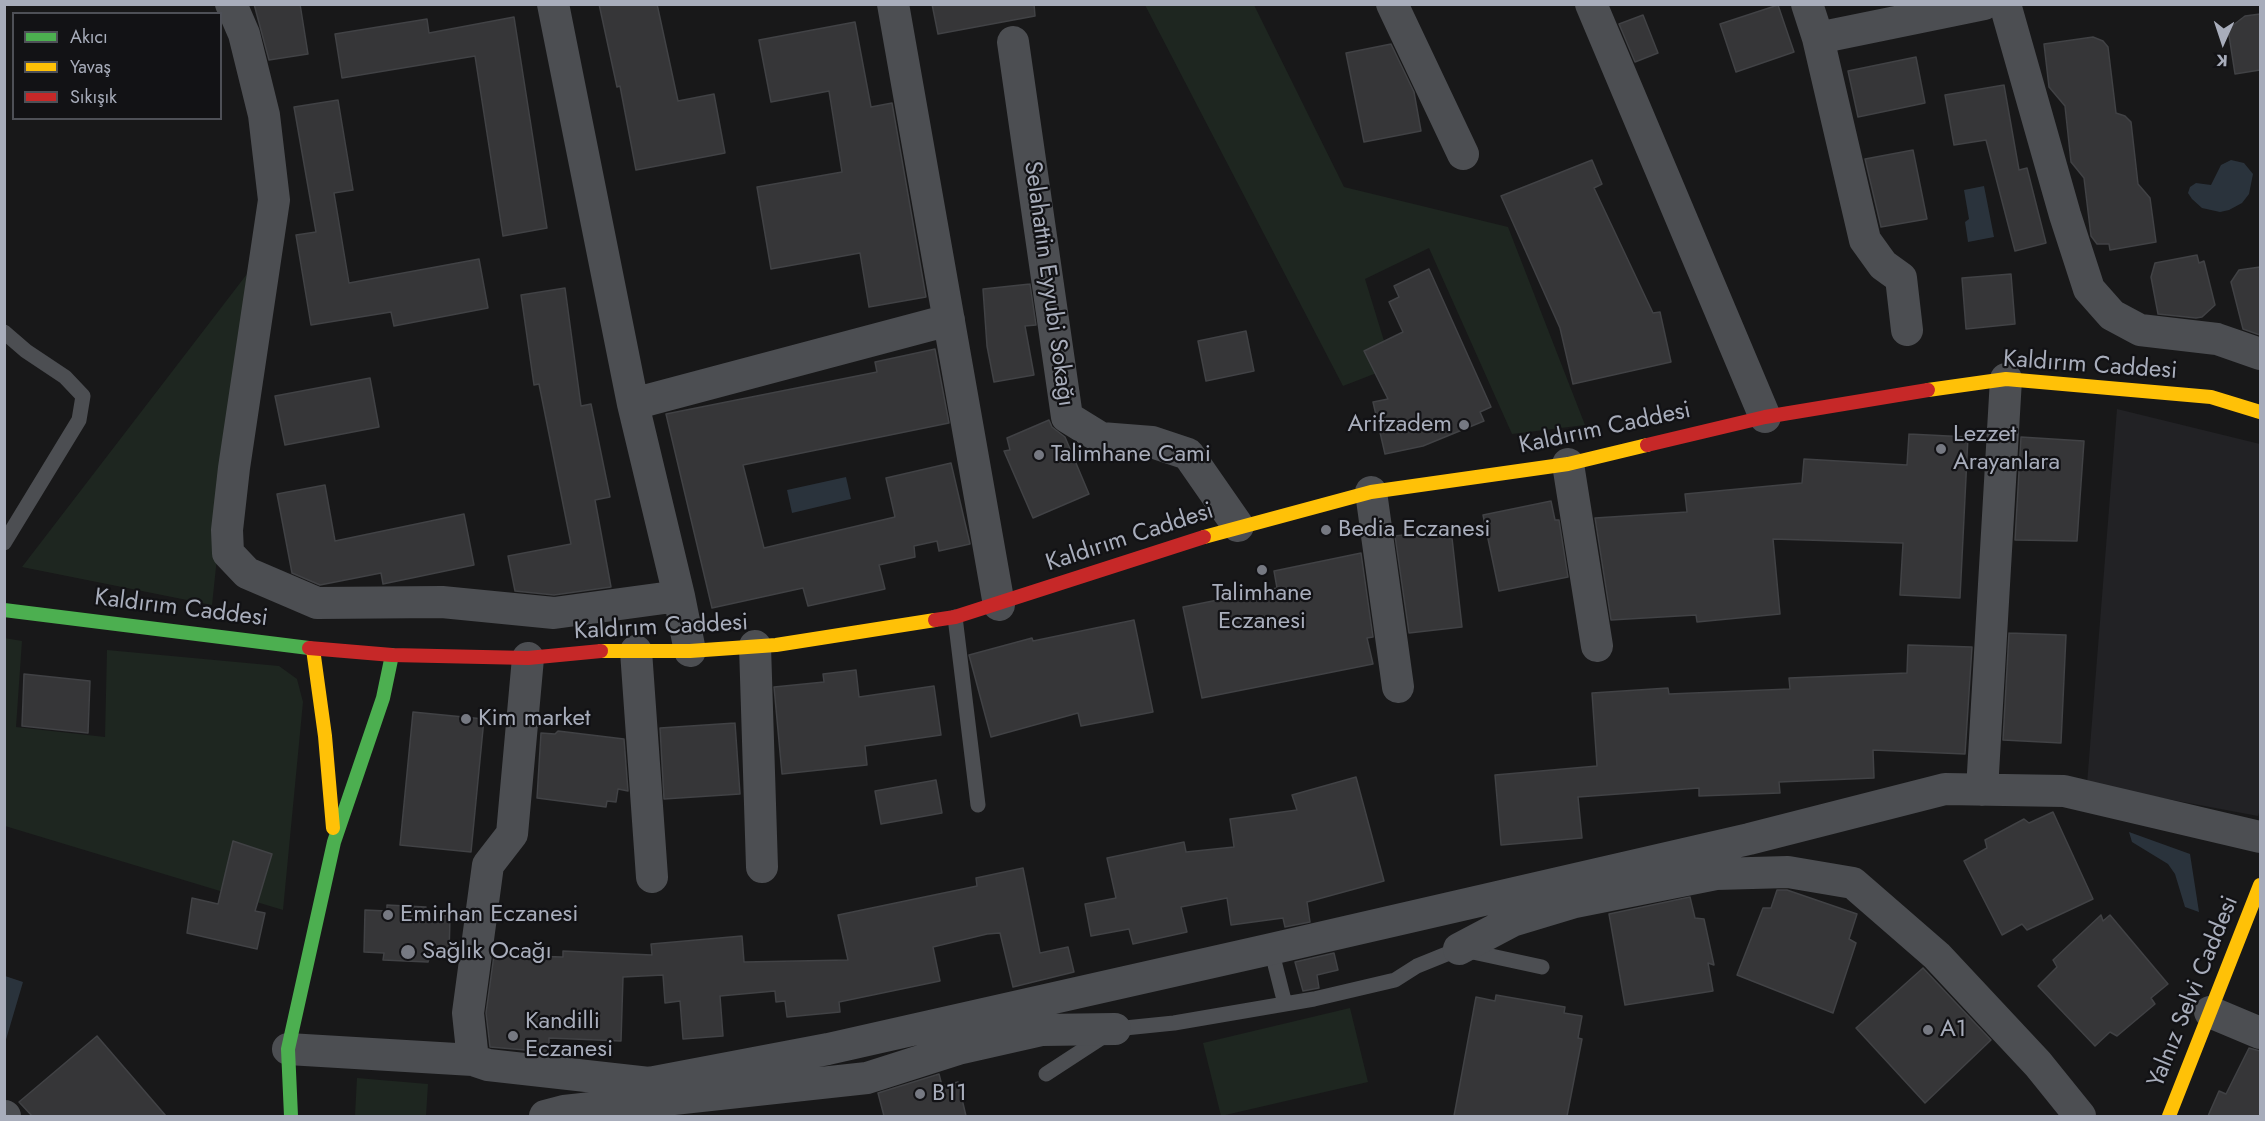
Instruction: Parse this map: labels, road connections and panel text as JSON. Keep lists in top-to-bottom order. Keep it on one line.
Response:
{"streets":{"street":["Selahattin Eyyubi Sokağı","Kaldırım Caddesi","Yalnız Selvi Caddesi"]},"crossings":[["Selahattin Eyyubi Sokağı","Kaldırım Caddesi"]],"places":["Arifzadem","Lezzet Arayanlara","Talimhane Cami","Bedia Eczanesi","Talimhane Eczanesi","Kim market","Emirhan Eczanesi","Sağlık Ocağı","A1","Kandilli Eczanesi","B11"],"legend":["Akıcı","Yavaş","Sıkışık"],"north":"bottom"}
